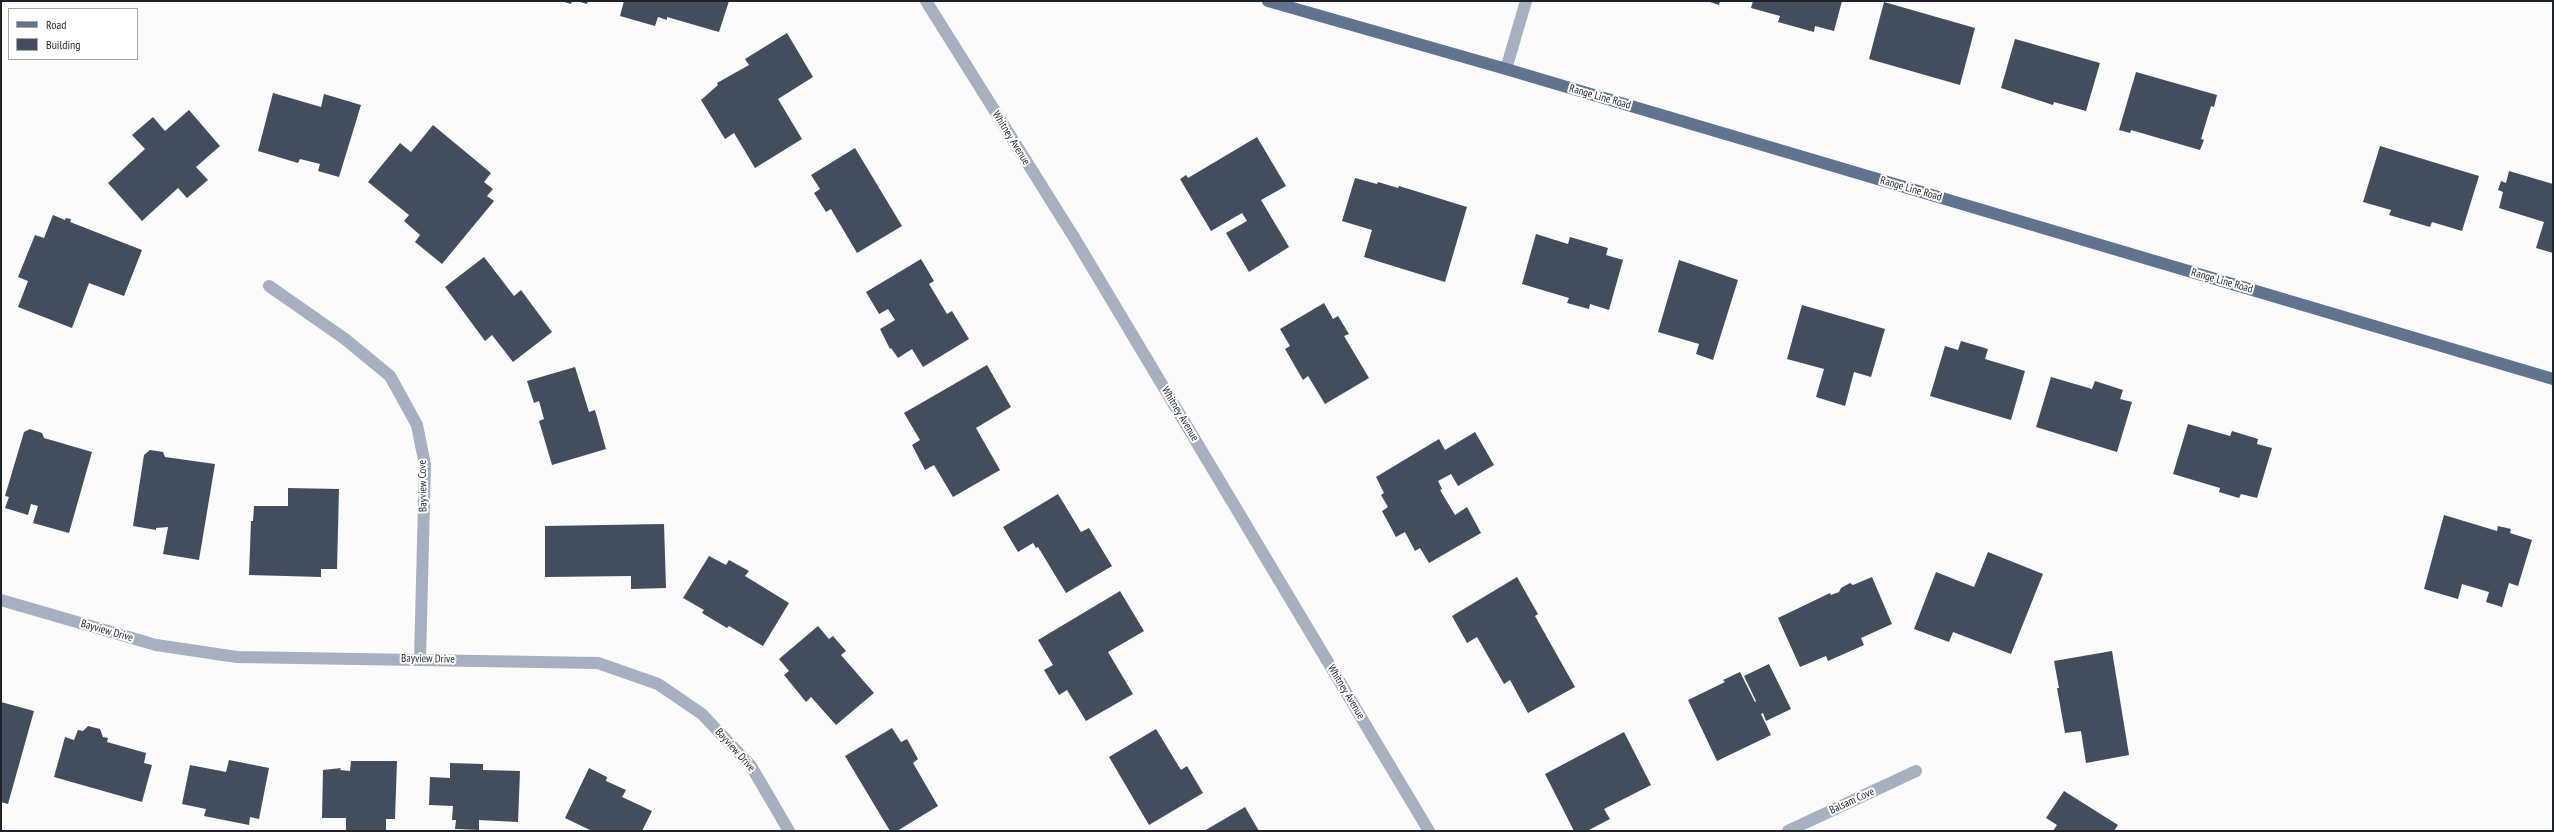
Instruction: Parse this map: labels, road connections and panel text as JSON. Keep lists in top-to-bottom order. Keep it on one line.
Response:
{"streets":{"main road":["Range Line Road"],"street":["Whitney Avenue","Bayview Cove","Bayview Drive","Balsam Cove"]},"crossings":[["Bayview Cove","Bayview Drive"]],"legend":["Road","Building"]}
